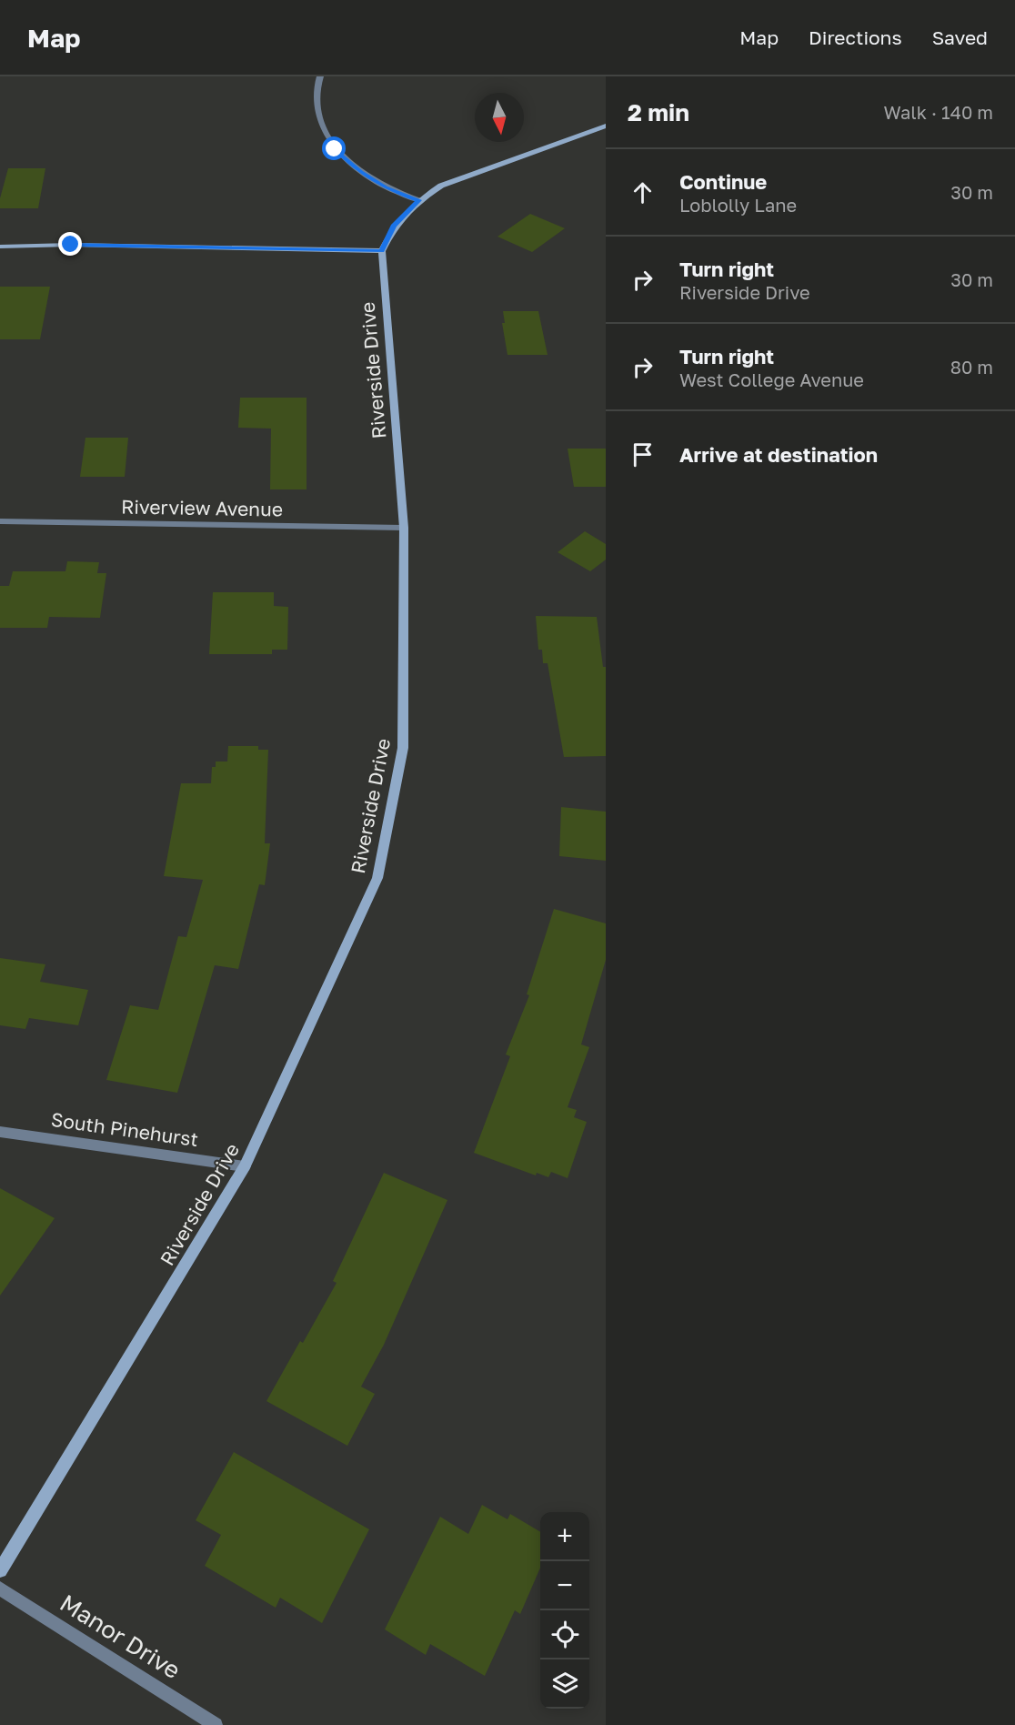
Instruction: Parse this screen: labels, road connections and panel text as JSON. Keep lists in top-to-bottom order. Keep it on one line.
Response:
{"streets":{"street":["Riverside Drive","Riverview Avenue","South Pinehurst","Manor Drive"]},"crossings":[["Riverside Drive","Riverview Avenue"],["Riverside Drive","South Pinehurst"]],"north":"bottom","page":{"header":"Map","nav":["Map","Directions","Saved"],"heading":["2 min","Walk · 140 m"],"list":[["Continue","Loblolly Lane","30 m"],["Turn right","Riverside Drive","30 m"],["Turn right","West College Avenue","80 m"],"Arrive at destination"],"map_buttons":["+","−"]}}
